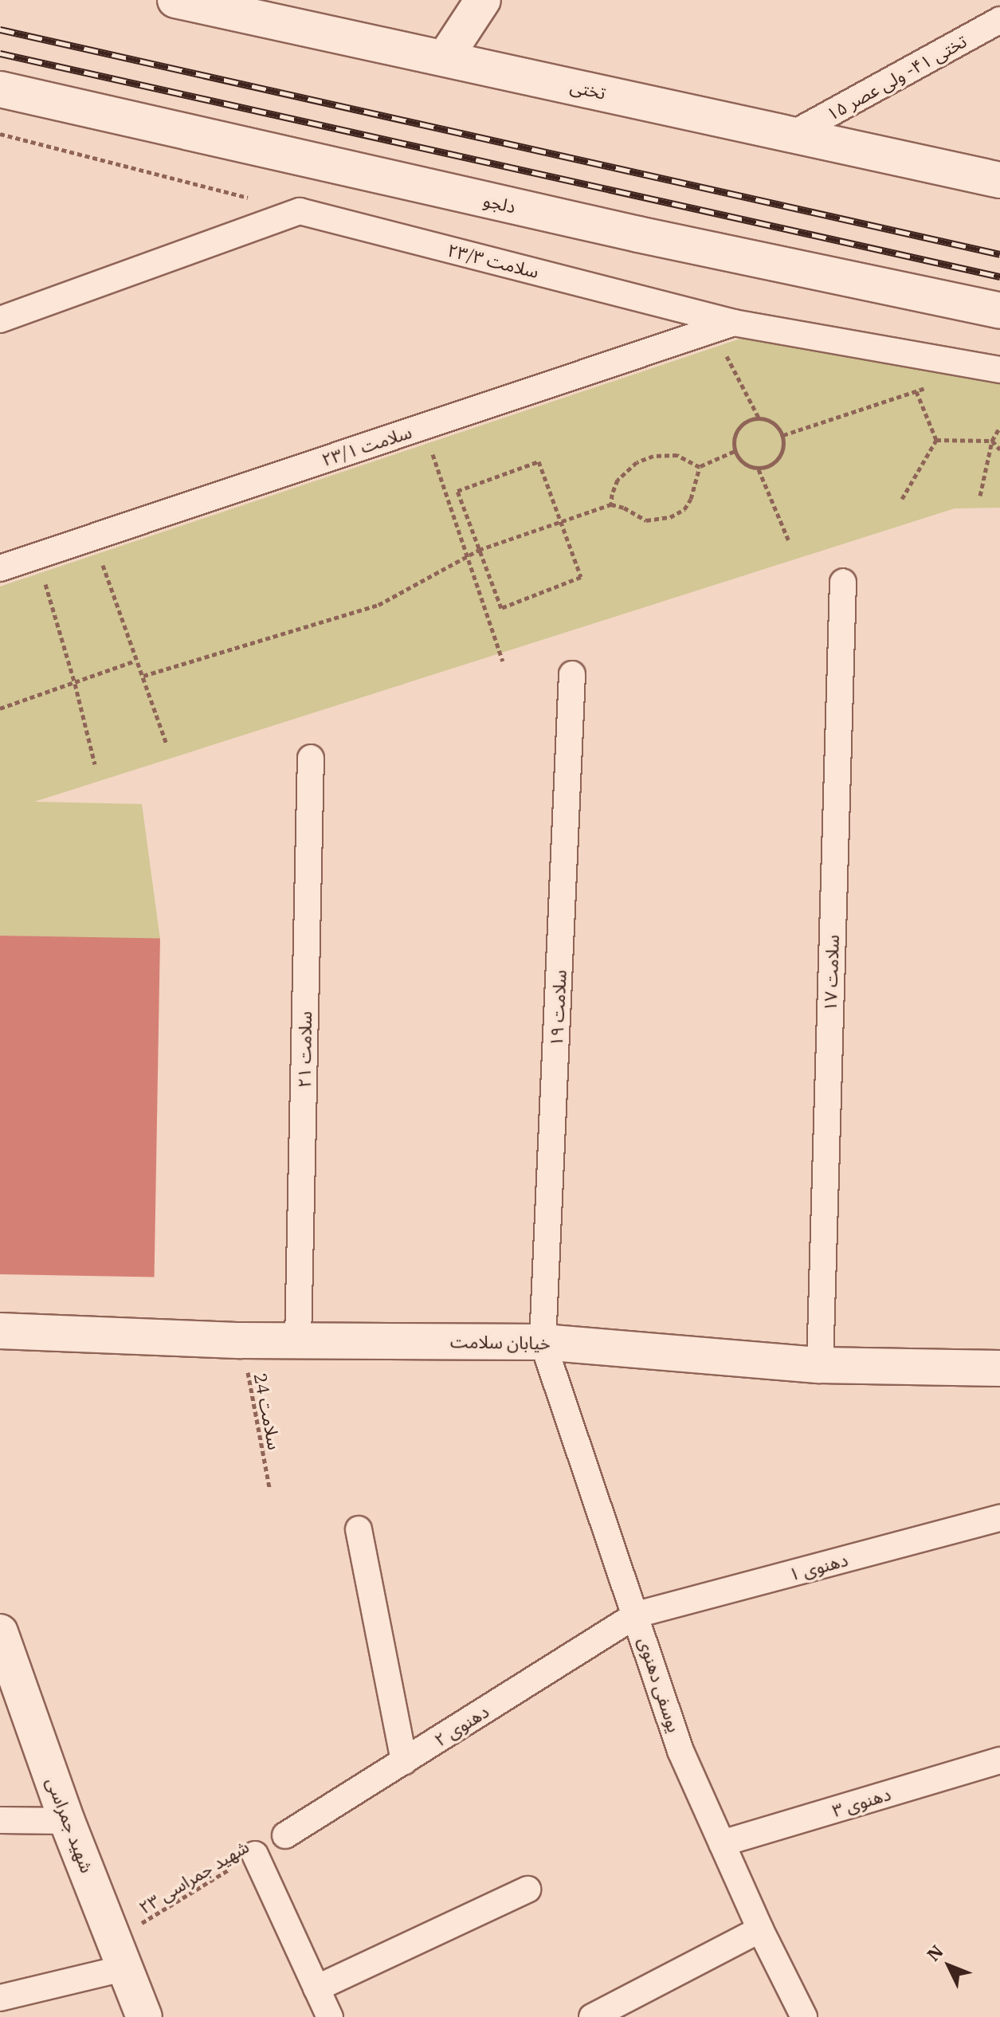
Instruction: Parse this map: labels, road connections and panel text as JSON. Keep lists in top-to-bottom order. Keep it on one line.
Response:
{"streets":{"street":["تختی ۴۱- ولی عصر ۱۵","تختی","دلجو","سلامت ۲۳/۳","سلامت ۲۳/۱","سلامت ۱۷","سلامت ۱۹","سلامت ۲۱","خیابان سلامت","دهنوی ۱","یوسفی دهنوی","دهنوی ۲","دهنوی ۳","شهید جمراسی"],"path":["سلامت 24","شهید جمراسی ۲۳"]},"crossings":[["تختی ۴۱- ولی عصر ۱۵","تختی"],["سلامت ۲۳/۳","سلامت ۲۳/۱"],["سلامت ۱۷","خیابان سلامت"],["سلامت ۱۹","خیابان سلامت"],["سلامت ۱۹","یوسفی دهنوی"],["سلامت ۲۱","خیابان سلامت"],["خیابان سلامت","سلامت 24"],["خیابان سلامت","یوسفی دهنوی"],["دهنوی ۱","یوسفی دهنوی"],["دهنوی ۱","دهنوی ۲"],["یوسفی دهنوی","دهنوی ۲"],["یوسفی دهنوی","دهنوی ۳"],["شهید جمراسی","شهید جمراسی ۲۳"]],"north":"top left"}
